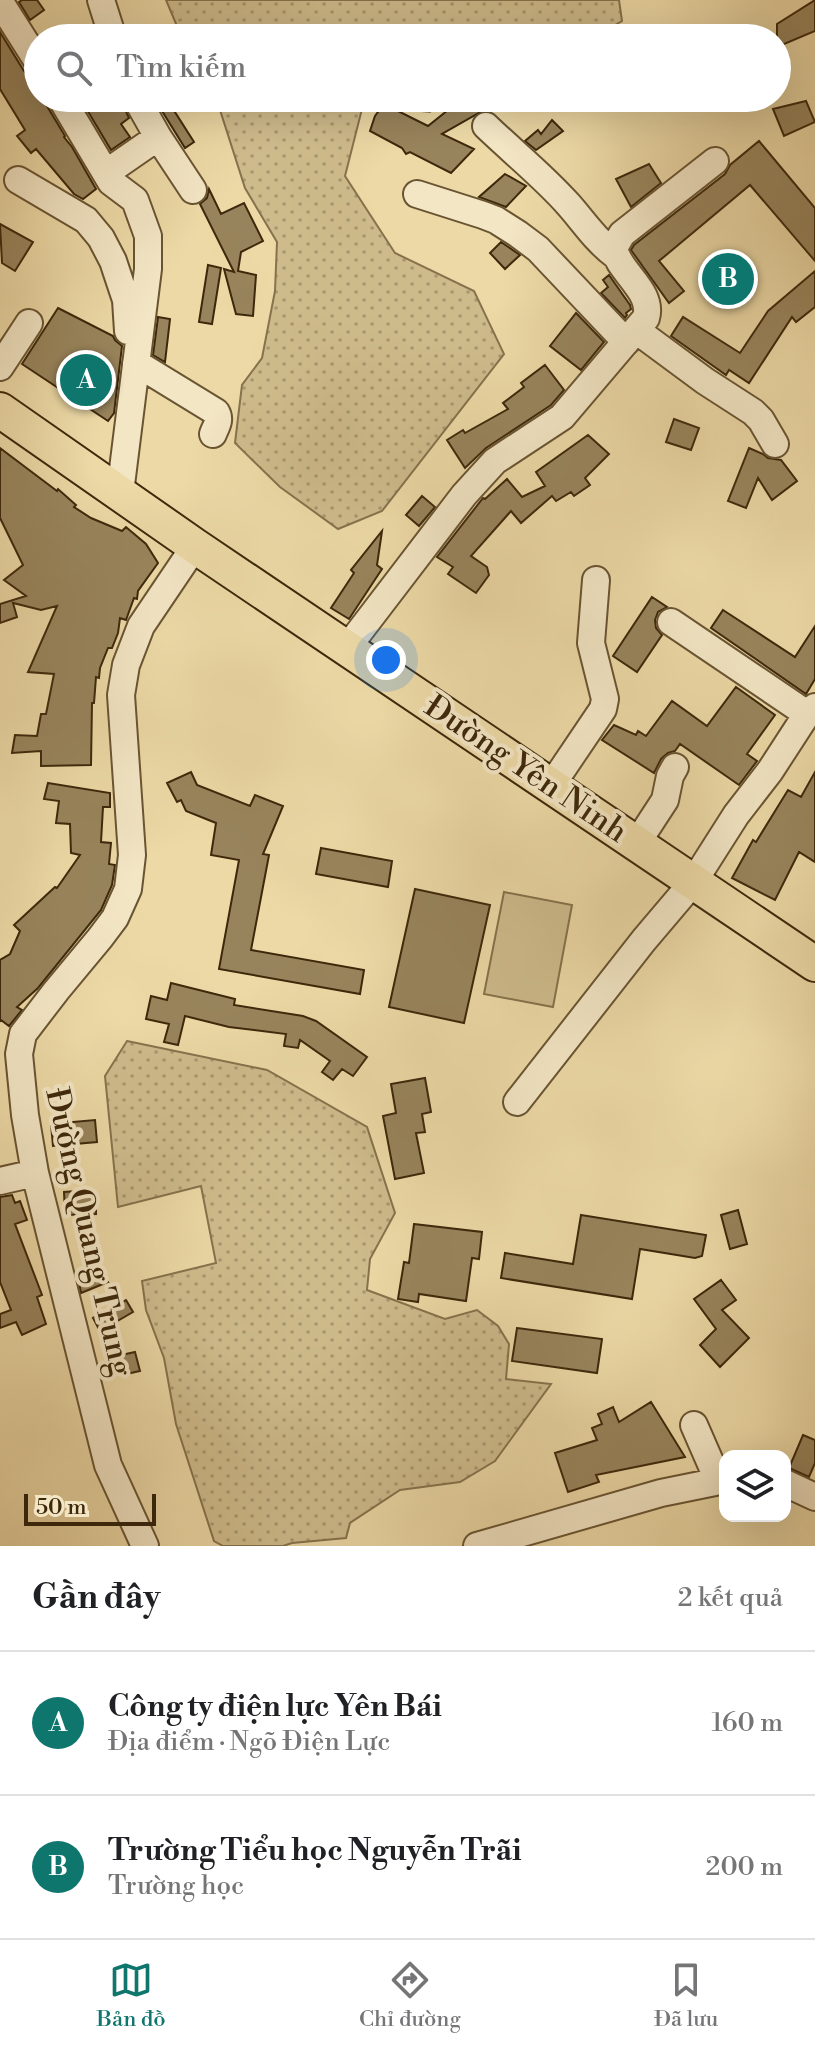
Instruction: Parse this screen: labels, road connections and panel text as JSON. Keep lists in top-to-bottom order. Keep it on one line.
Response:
{"streets":{"main road":["Đường Yên Ninh"],"street":["Đường Quang Trung"]},"scale_bar":"50 m","page":{"search":"Tìm kiếm","pins":["B","A"],"scale":"50 m","heading":["Gần đây","2 kết quả"],"list":[{"mark":"A","name":"Công ty điện lực Yên Bái","note":"Địa điểm · Ngõ Điện Lực","value":"160 m"},{"mark":"B","name":"Trường Tiểu học Nguyễn Trãi","note":"Trường học","value":"200 m"}],"nav":["Bản đồ","Chỉ đường","Đã lưu"]}}
